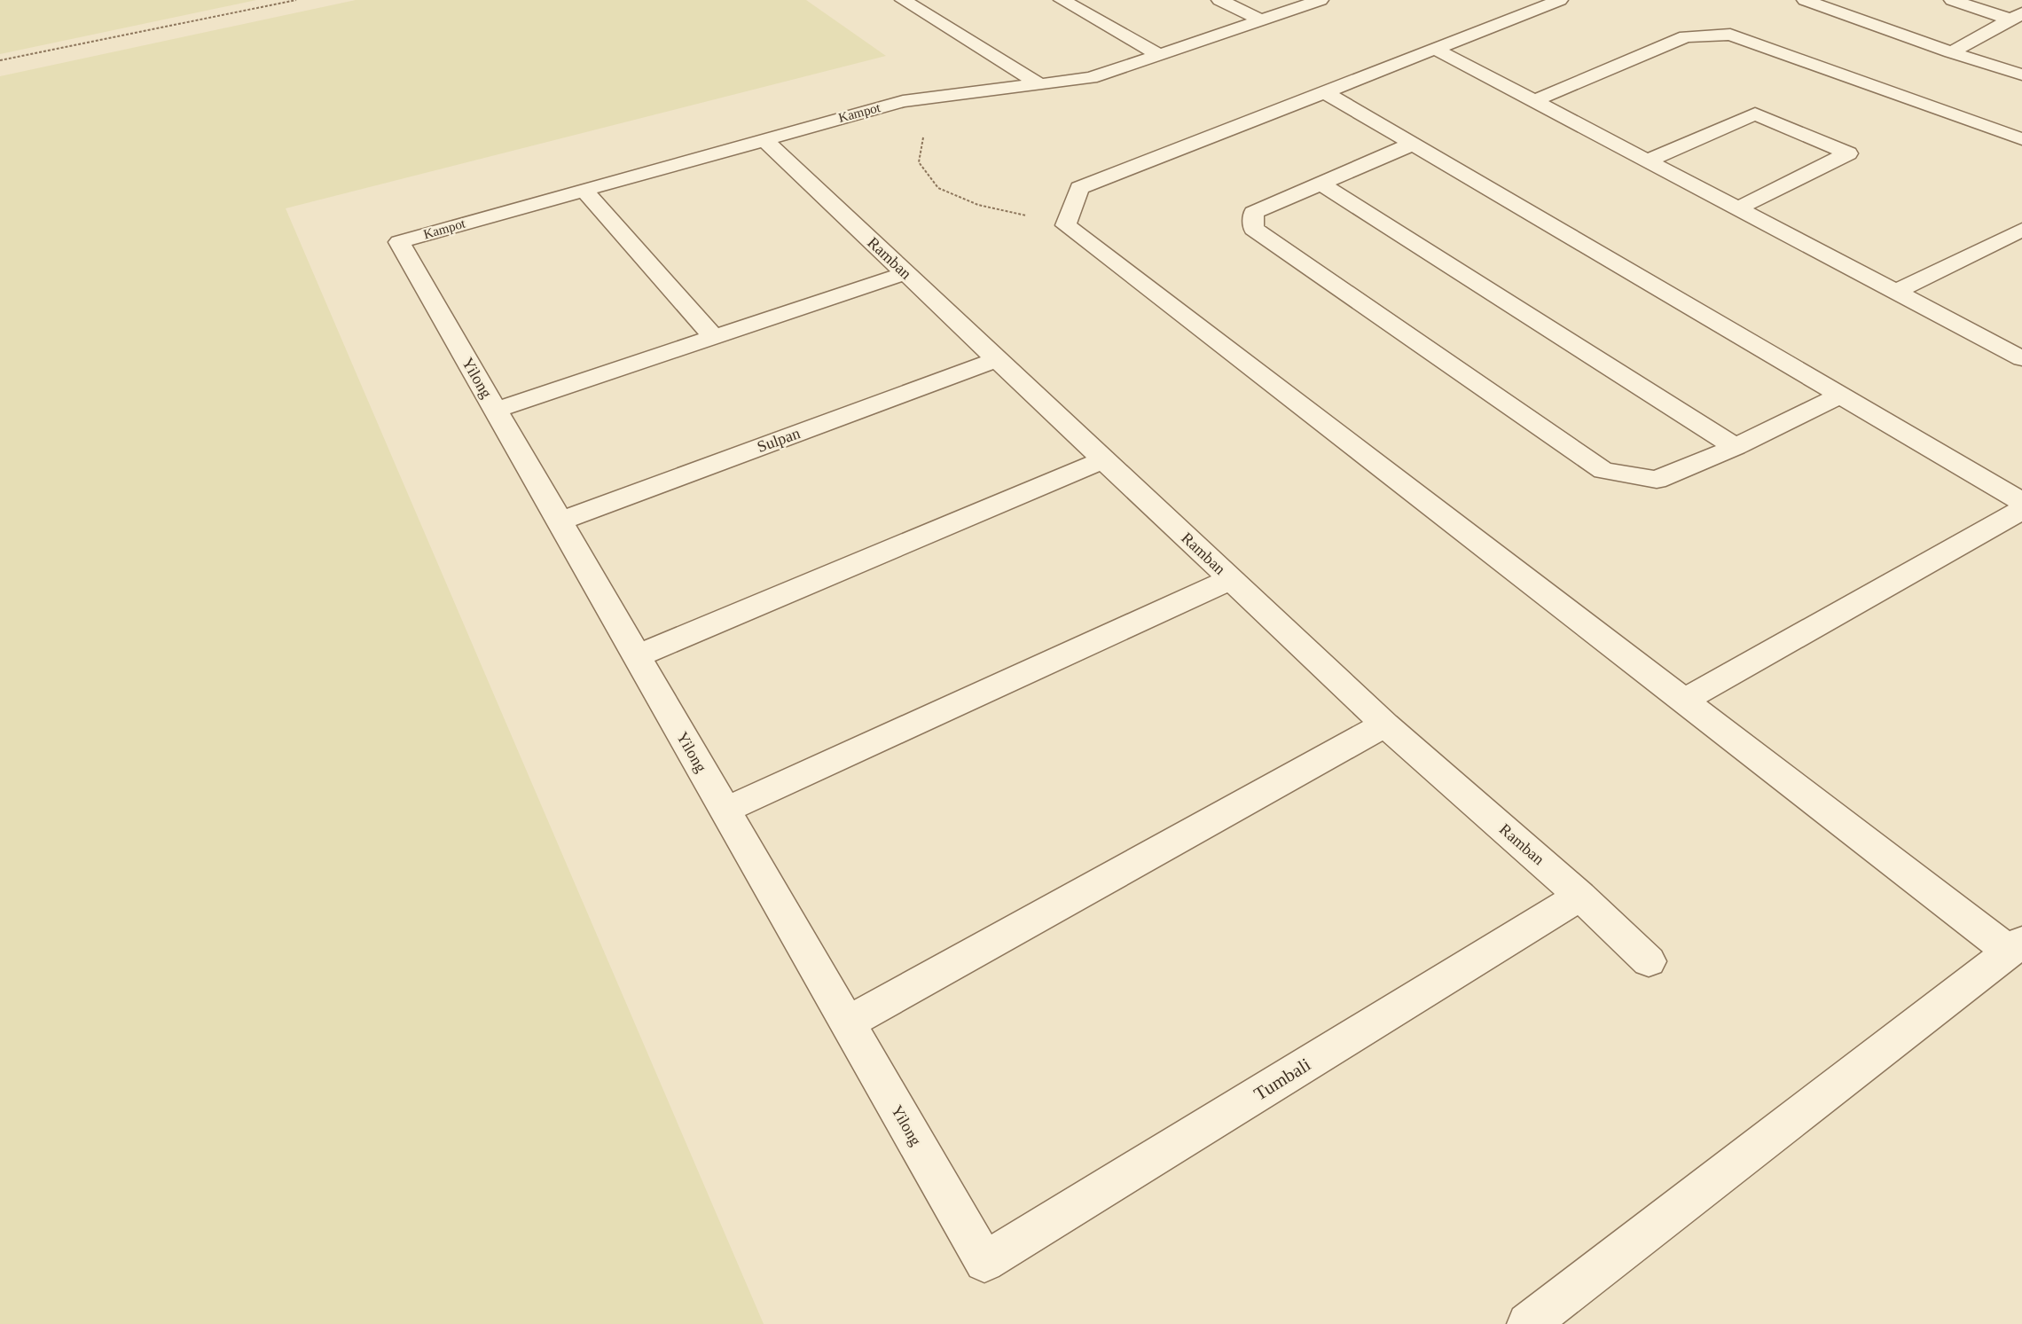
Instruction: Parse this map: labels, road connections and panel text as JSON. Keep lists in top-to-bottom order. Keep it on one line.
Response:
{"streets":{"street":["Kampot","Ramban","Yilong","Sulpan","Tumbali"]},"crossings":[["Kampot","Ramban"],["Kampot","Yilong"],["Ramban","Sulpan"],["Ramban","Tumbali"],["Yilong","Sulpan"],["Yilong","Tumbali"]]}
